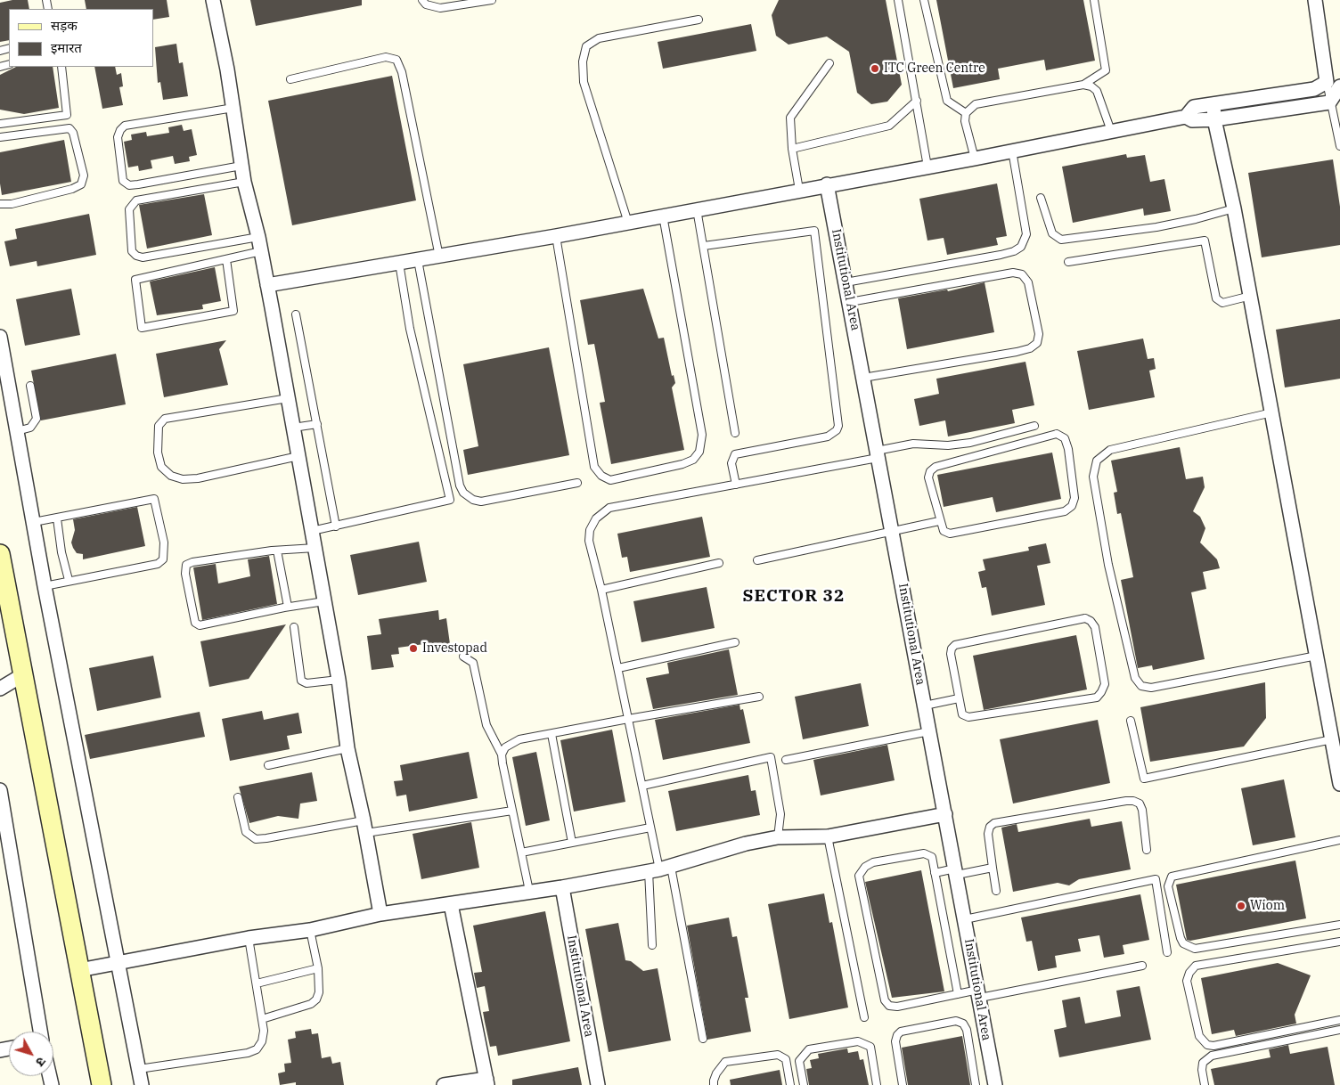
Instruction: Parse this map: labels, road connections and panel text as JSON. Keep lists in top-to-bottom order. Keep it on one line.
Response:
{"streets":{"street":["Institutional Area"]},"districts":["SECTOR 32"],"places":["ITC Green Centre","Investopad","Wiom"],"legend":["सड़क","इमारत"],"north":"bottom right"}
